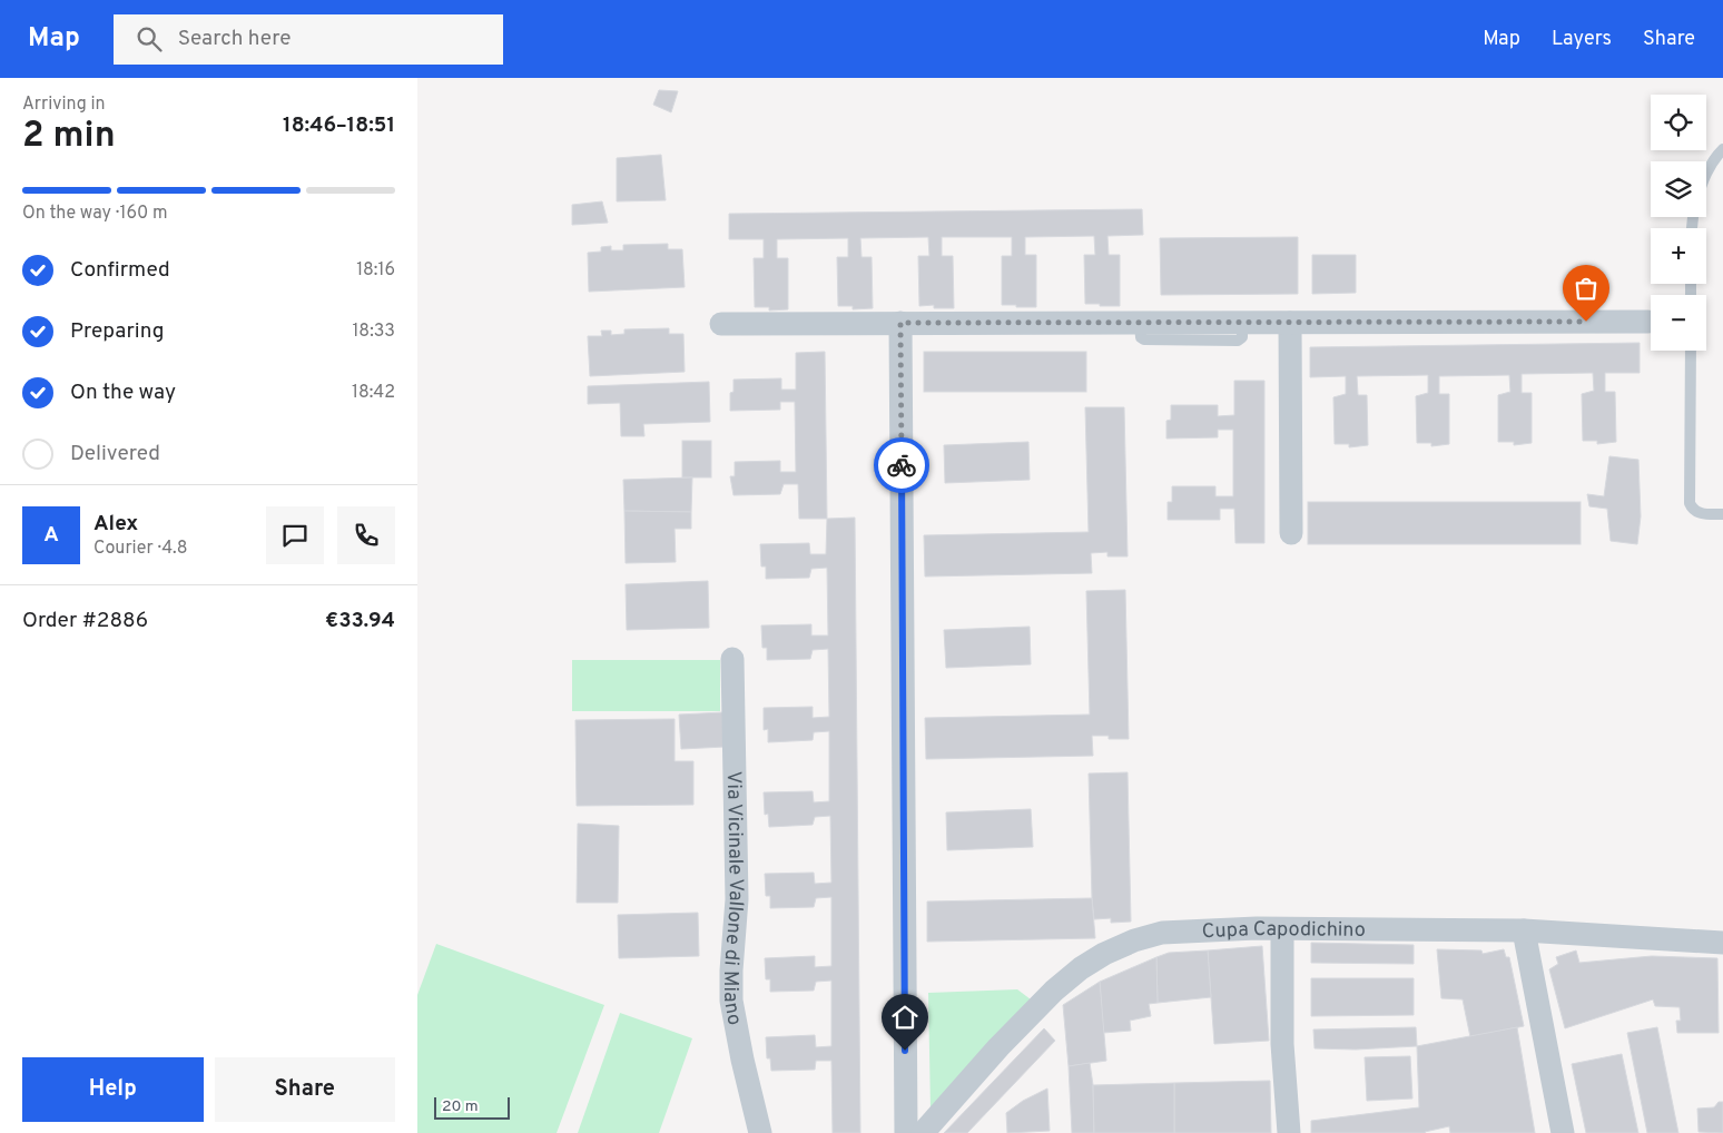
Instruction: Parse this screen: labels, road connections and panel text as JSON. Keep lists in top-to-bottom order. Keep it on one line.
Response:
{"streets":{"street":["Via Vicinale Vallone di Miano","Cupa Capodichino"]},"scale_bar":"20 m","page":{"header":"Map","search":"Search here","nav":["Map","Layers","Share"],"heading":["2 min","Arriving in","18:46–18:51"],"panel":["Alex","Courier · 4.8","Order #2886","€33.94"],"map_buttons":["+","−"],"bar":"On the way · 160 m","list":[["Confirmed","18:16"],["Preparing","18:33"],["On the way","18:42"],"Delivered"],"round":"A","buttons":["Help","Share"],"scale":"20 m"}}
